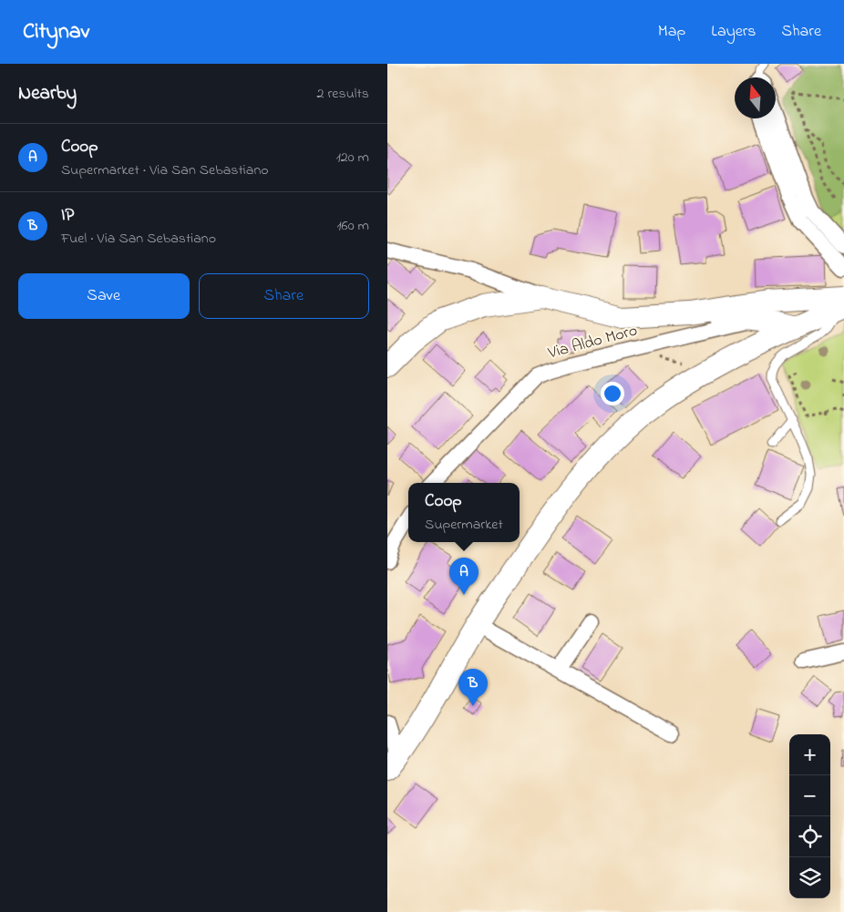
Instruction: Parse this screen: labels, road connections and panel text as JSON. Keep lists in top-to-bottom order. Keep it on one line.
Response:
{"streets":{"street":["Via Aldo Moro"]},"north":"top","page":{"header":"Citynav","nav":["Map","Layers","Share"],"heading":["Nearby","2 results"],"list":[{"mark":"A","name":"Coop","note":"Supermarket · Via San Sebastiano","value":"120 m"},{"mark":"B","name":"IP","note":"Fuel · Via San Sebastiano","value":"160 m"}],"buttons":["Save","Share"],"popup":["Coop","Supermarket"],"pins":["A","B"],"map_buttons":["+","−"]}}
